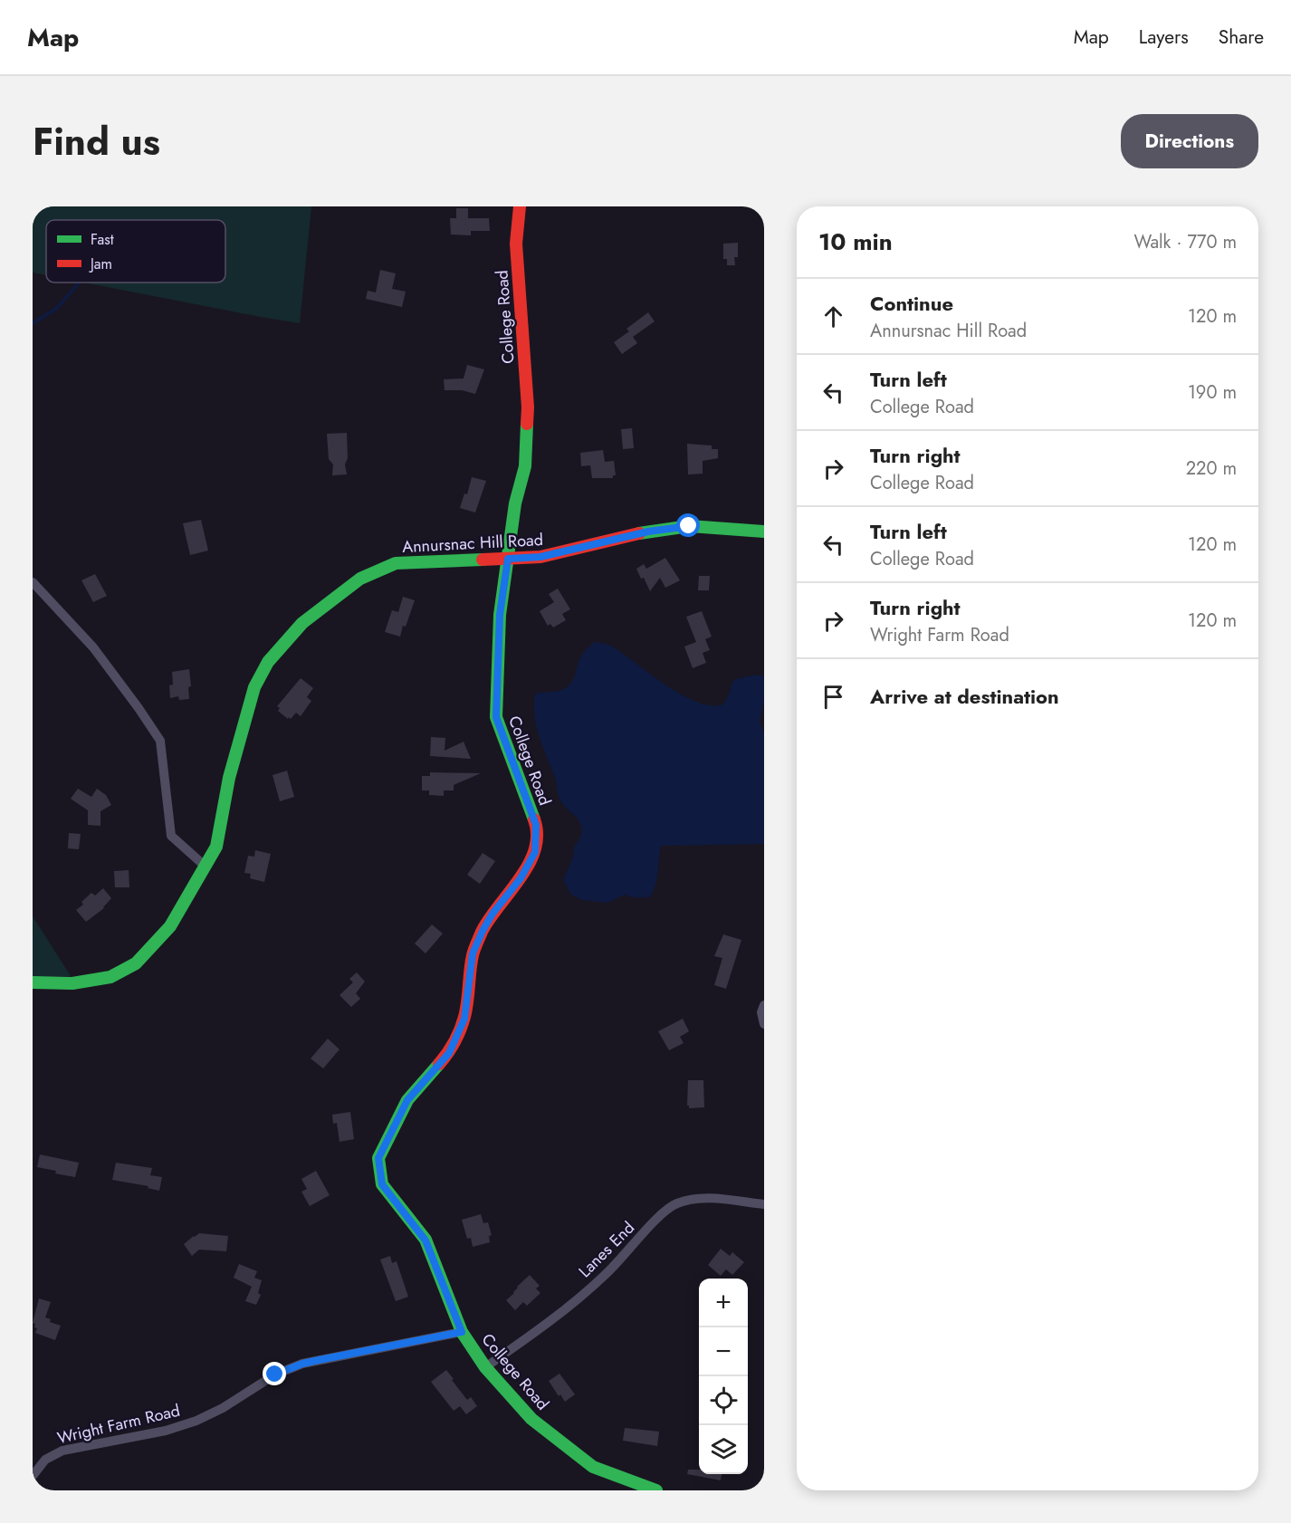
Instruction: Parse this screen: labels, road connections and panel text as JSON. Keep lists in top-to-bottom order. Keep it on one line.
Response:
{"streets":{"street":["College Road","Annursnac Hill Road","Lanes End","Wright Farm Road"]},"crossings":[["College Road","Annursnac Hill Road"],["College Road","Lanes End"],["College Road","Wright Farm Road"]],"legend":["Fast","Jam"],"page":{"header":"Map","nav":["Map","Layers","Share"],"title":"Find us","buttons":"Directions","heading":["10 min","Walk · 770 m"],"list":[["Continue","Annursnac Hill Road","120 m"],["Turn left","College Road","190 m"],["Turn right","College Road","220 m"],["Turn left","College Road","120 m"],["Turn right","Wright Farm Road","120 m"],"Arrive at destination"],"map_buttons":["+","−"]}}
